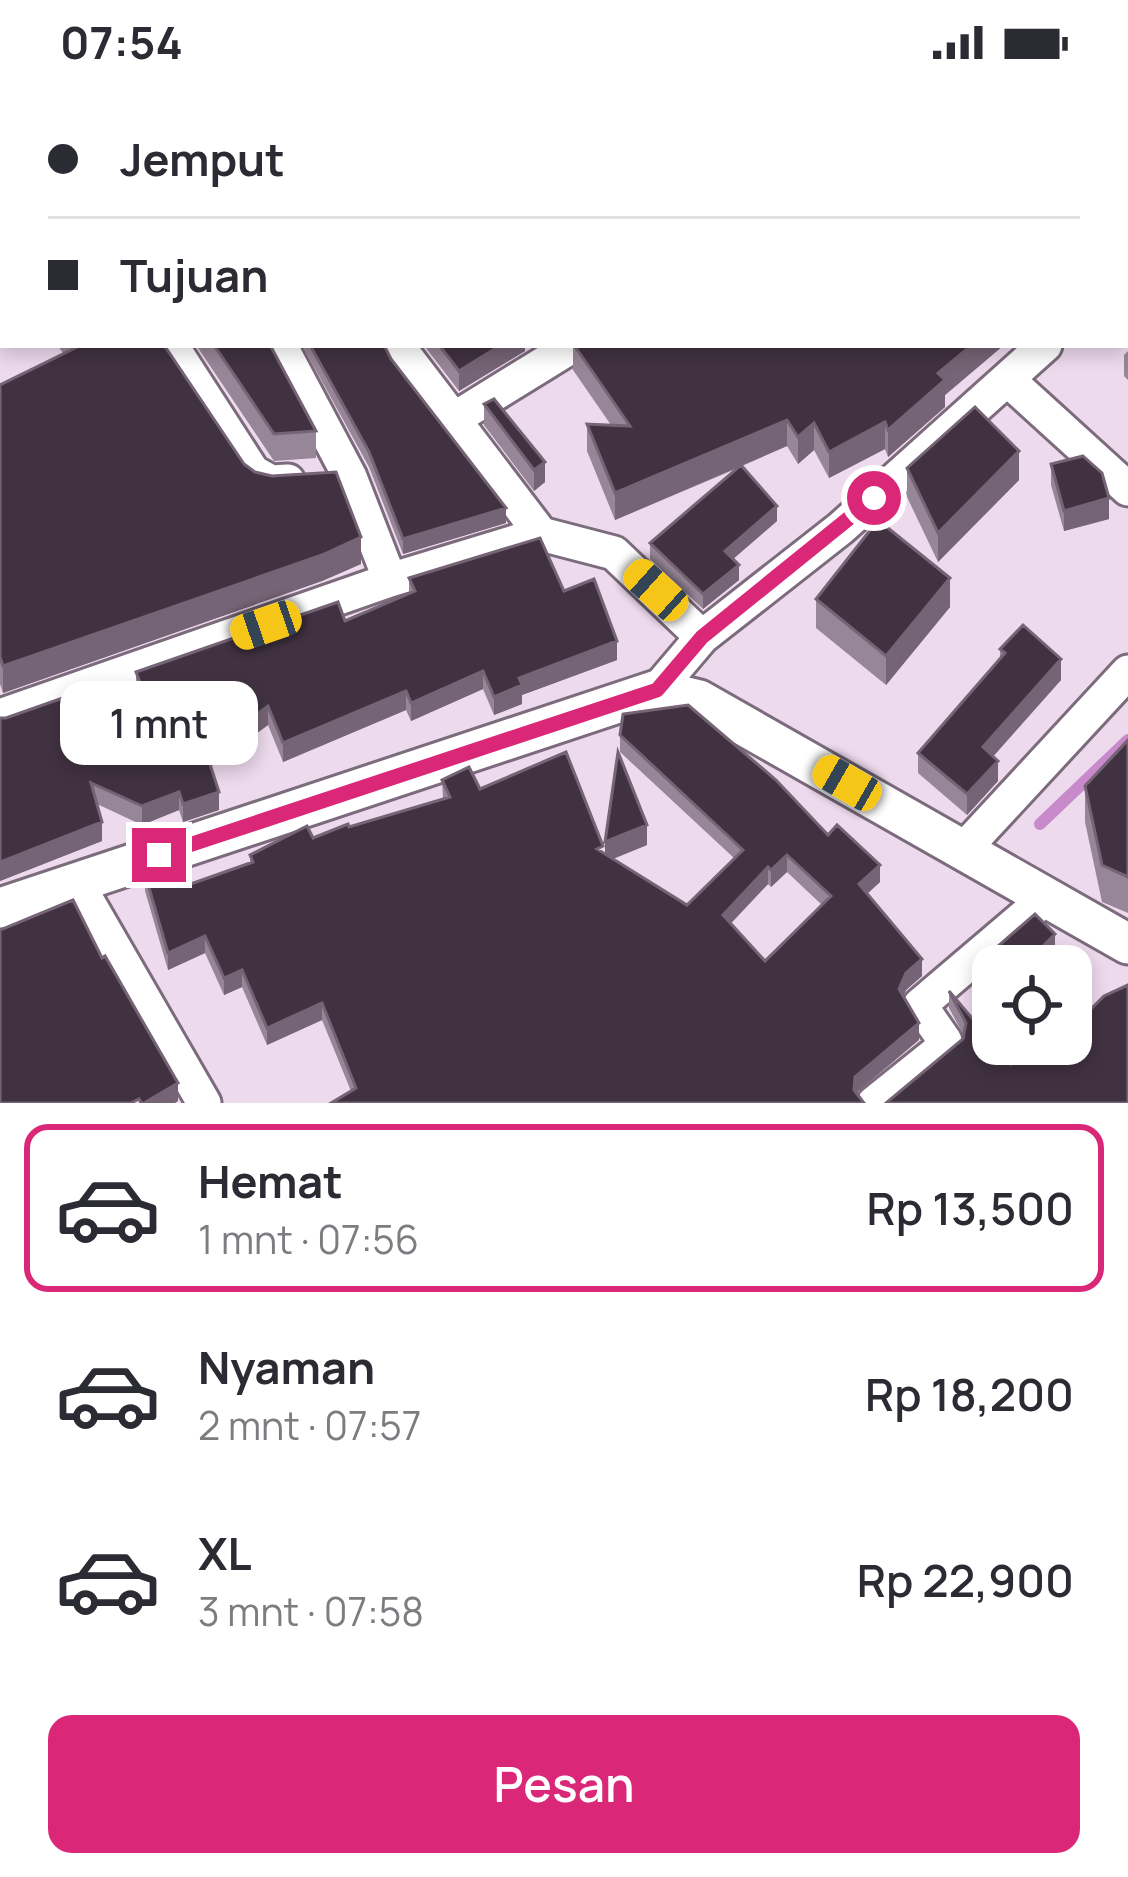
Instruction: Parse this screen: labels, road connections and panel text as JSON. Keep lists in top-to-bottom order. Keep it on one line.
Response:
{"page":{"status":"07:54","banner":["Jemput","Tujuan"],"bubble":"1 mnt","list":[{"name":"Hemat","note":"1 mnt · 07:56","value":"Rp 13,500"},{"name":"Nyaman","note":"2 mnt · 07:57","value":"Rp 18,200"},{"name":"XL","note":"3 mnt · 07:58","value":"Rp 22,900"}],"buttons":"Pesan"}}
